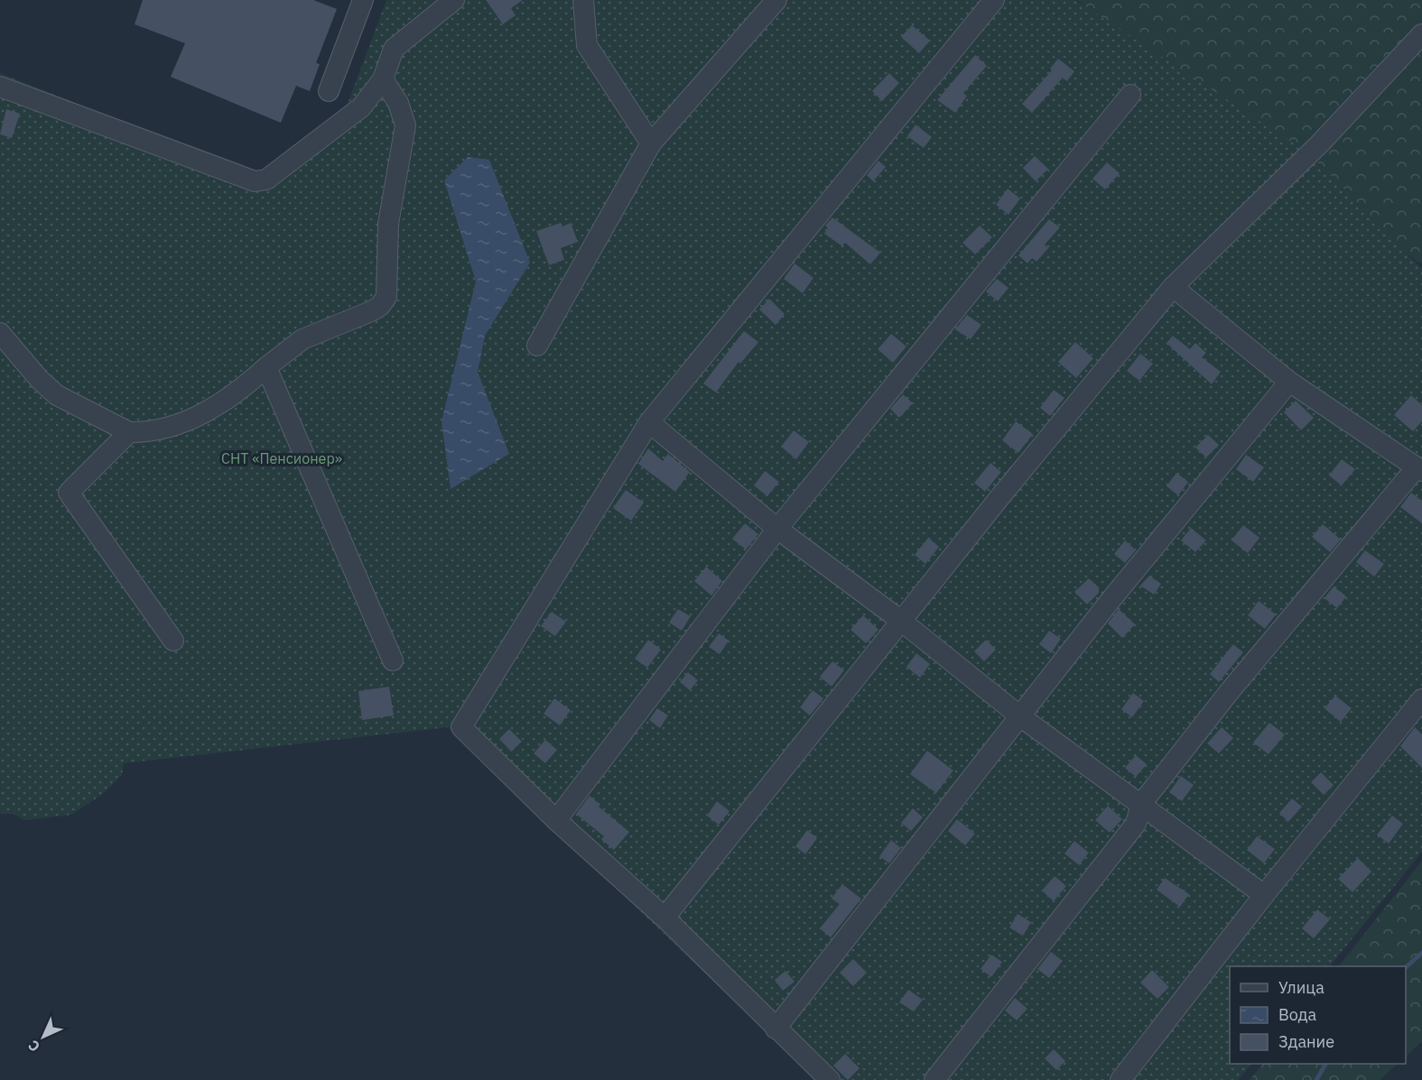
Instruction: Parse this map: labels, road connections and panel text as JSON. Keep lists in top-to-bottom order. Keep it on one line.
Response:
{"parks":["СНТ «Пенсионер»"],"legend":["Улица","Вода","Здание"],"north":"bottom left"}
